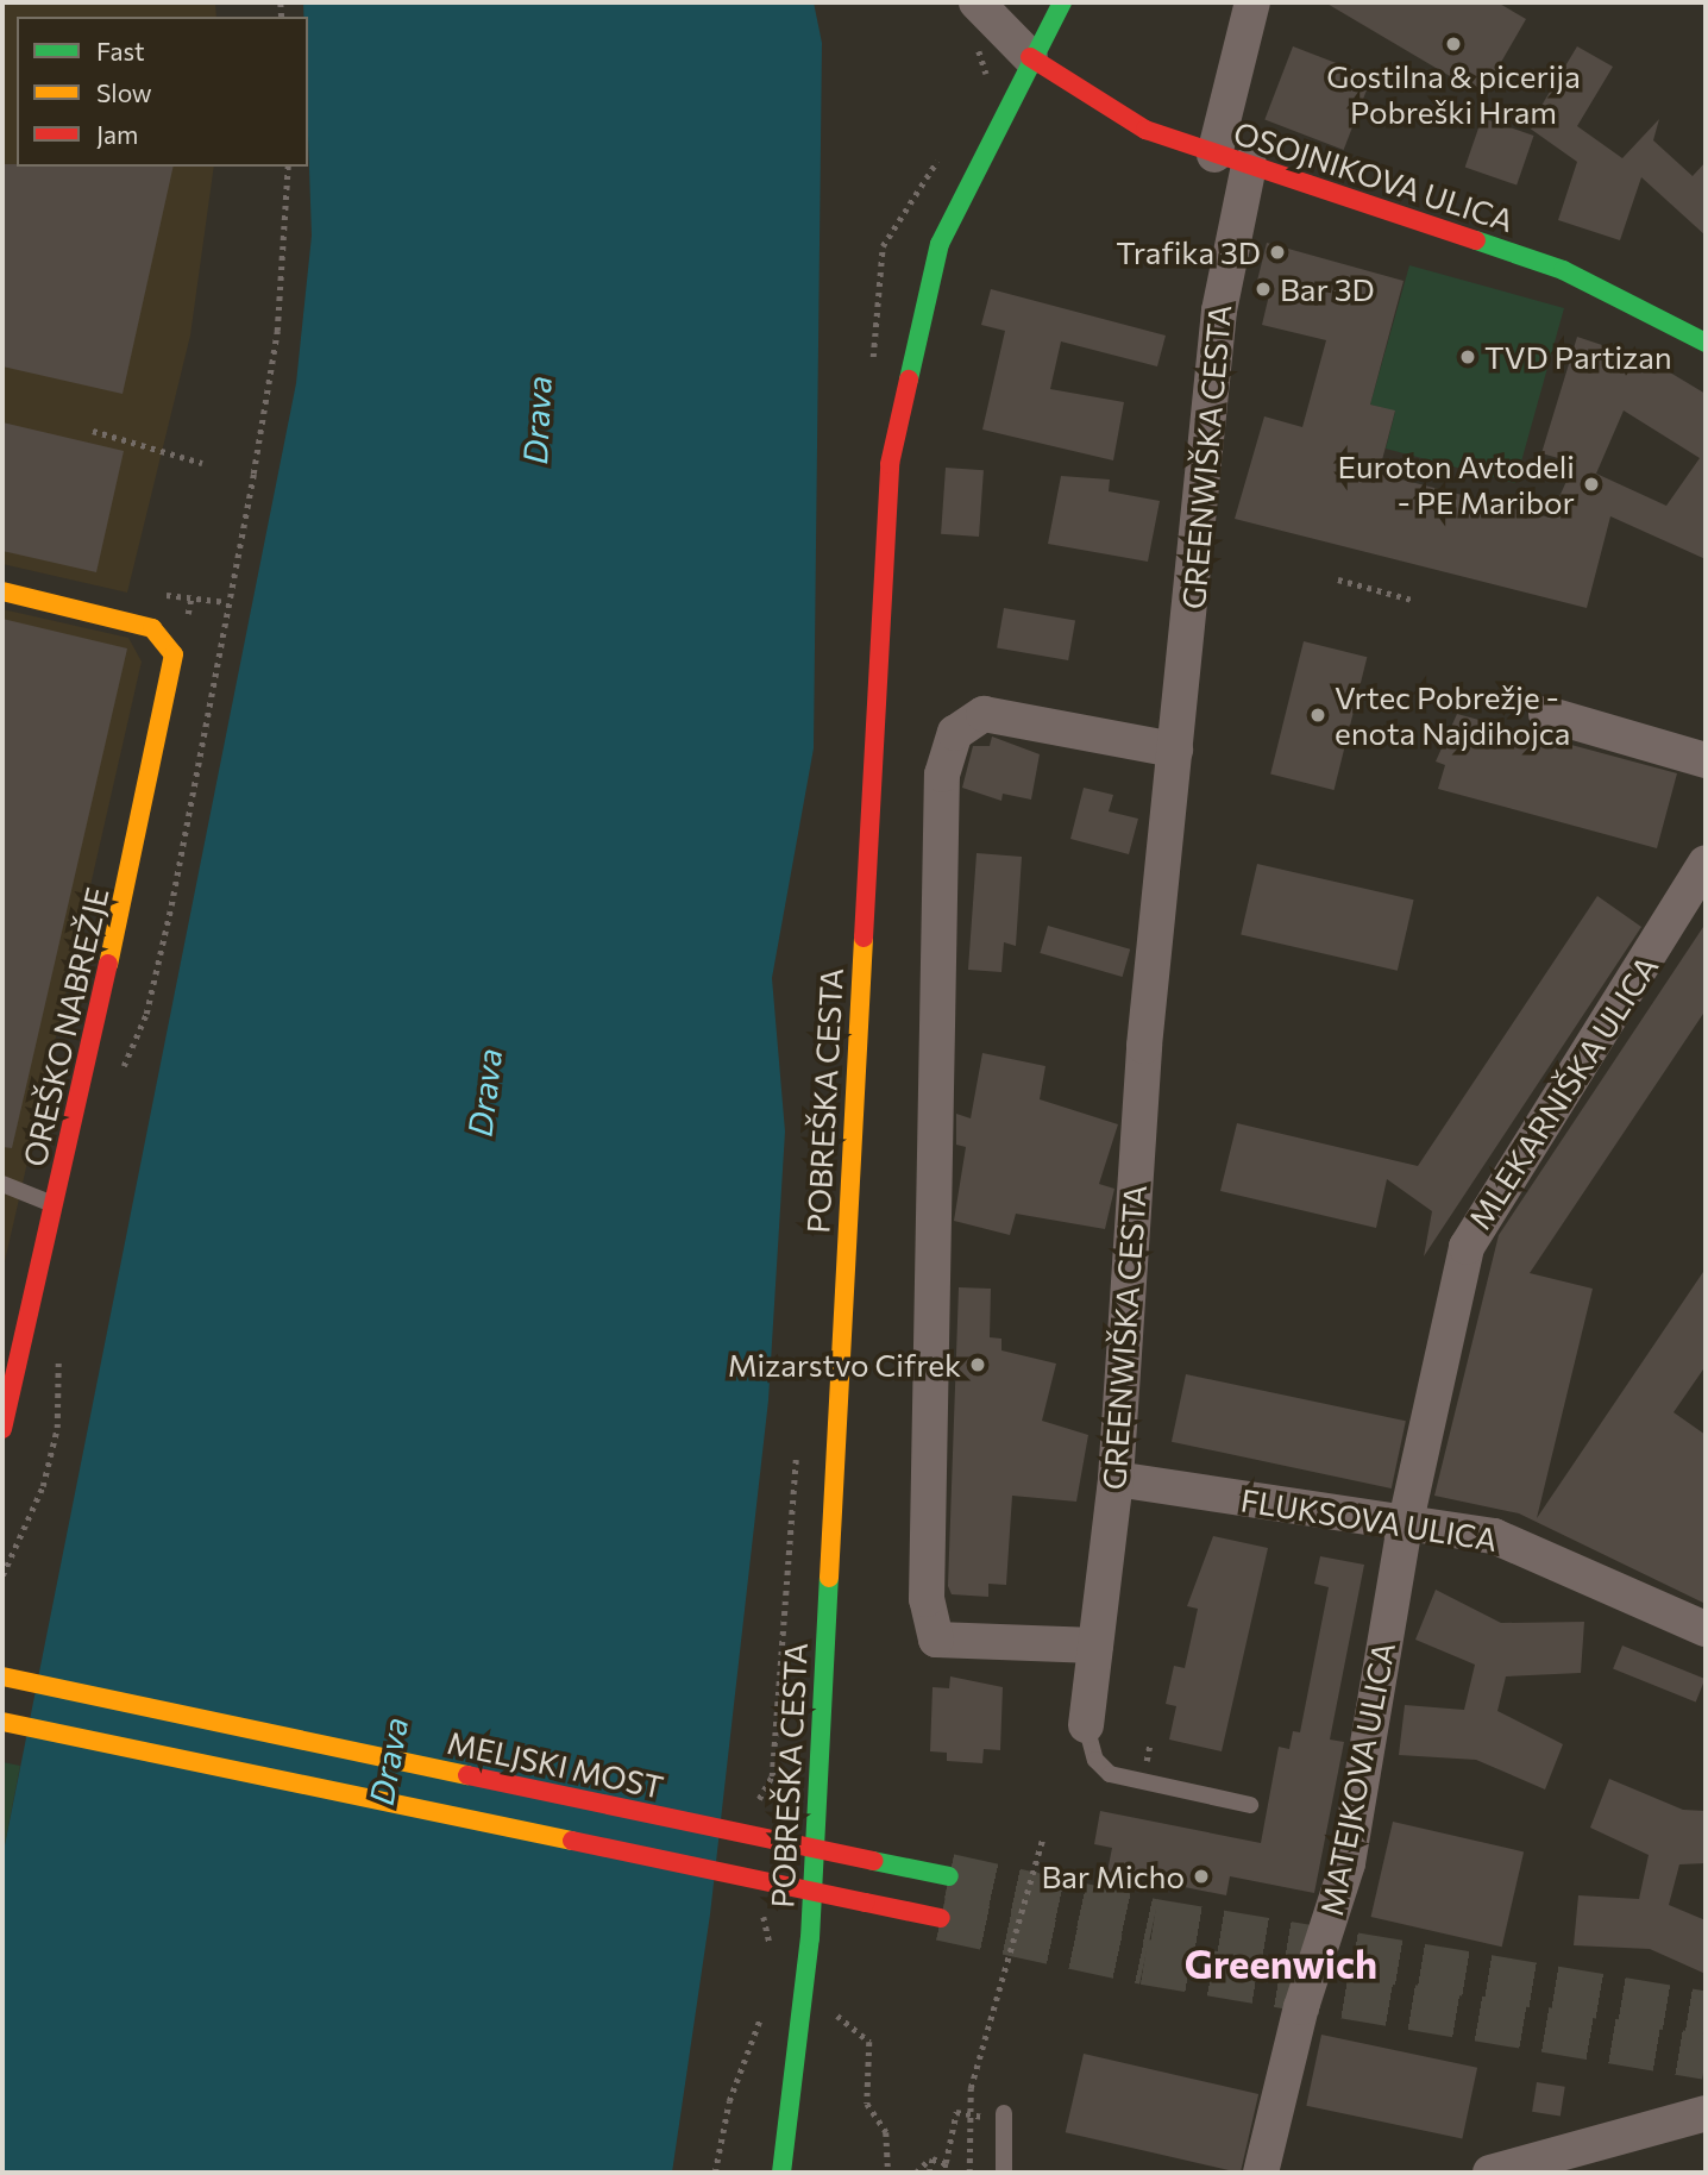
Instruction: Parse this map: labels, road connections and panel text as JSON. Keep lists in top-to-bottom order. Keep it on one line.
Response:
{"streets":{"main road":["OSOJNIKOVA ULICA","OREŠKO NABREŽJE","POBREŠKA CESTA","MELJSKI MOST"],"street":["GREENWIŠKA CESTA","MLEKARNIŠKA ULICA","FLUKSOVA ULICA","MATEJKOVA ULICA"]},"crossings":[["OSOJNIKOVA ULICA","GREENWIŠKA CESTA"],["OSOJNIKOVA ULICA","POBREŠKA CESTA"],["GREENWIŠKA CESTA","FLUKSOVA ULICA"],["MLEKARNIŠKA ULICA","FLUKSOVA ULICA"],["MLEKARNIŠKA ULICA","MATEJKOVA ULICA"],["POBREŠKA CESTA","MELJSKI MOST"],["FLUKSOVA ULICA","MATEJKOVA ULICA"]],"districts":["Greenwich"],"water":["Drava"],"places":["Gostilna & picerija Pobreški Hram","Trafika 3D","Bar 3D","TVD Partizan","Euroton Avtodeli - PE Maribor","Vrtec Pobrežje - enota Najdihojca","Mizarstvo Cifrek","Bar Micho"],"legend":["Fast","Slow","Jam"]}
